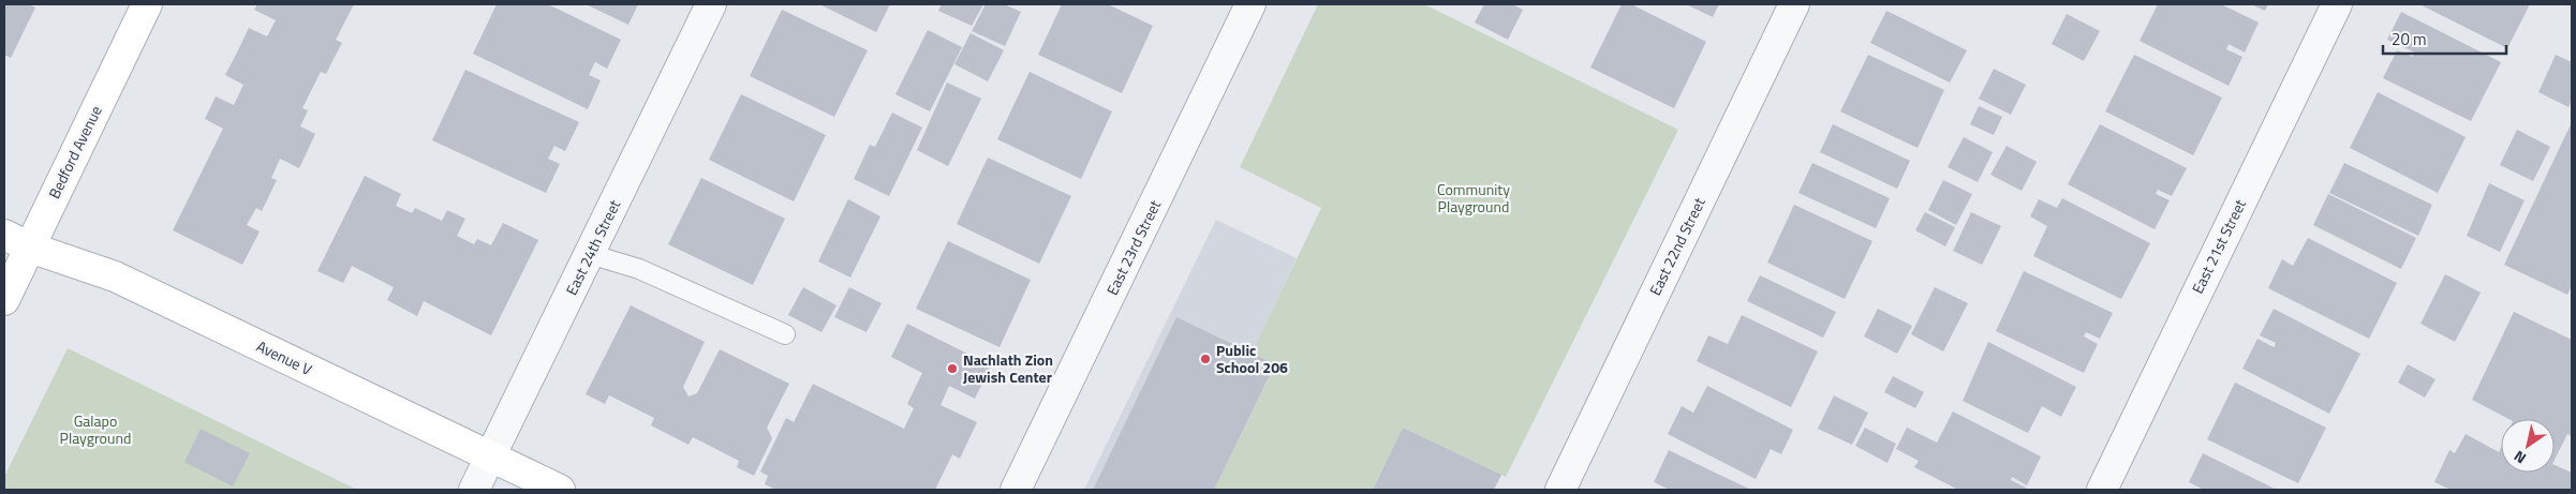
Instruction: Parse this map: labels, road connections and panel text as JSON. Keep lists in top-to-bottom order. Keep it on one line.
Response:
{"streets":{"street":["Bedford Avenue","East 22nd Street","East 21st Street","East 24th Street","East 23rd Street","Avenue V"]},"crossings":[["Bedford Avenue","Avenue V"],["East 24th Street","Avenue V"]],"parks":["Community Playground","Galapo Playground"],"places":["Public School 206","Nachlath Zion Jewish Center"],"scale_bar":"20 m","north":"bottom left"}
